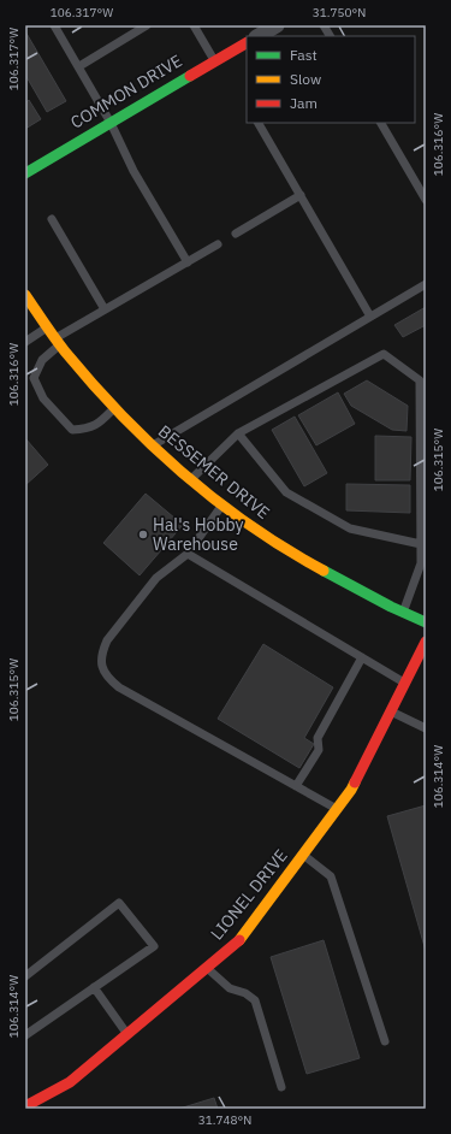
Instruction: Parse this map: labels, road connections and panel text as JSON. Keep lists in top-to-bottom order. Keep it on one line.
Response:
{"streets":{"street":["COMMON DRIVE","BESSEMER DRIVE","LIONEL DRIVE"]},"places":["Hal's Hobby Warehouse"],"legend":["Fast","Slow","Jam"],"coordinates":["106.317°W","31.750°N","106.316°W","106.315°W","106.314°W","31.748°N"]}
